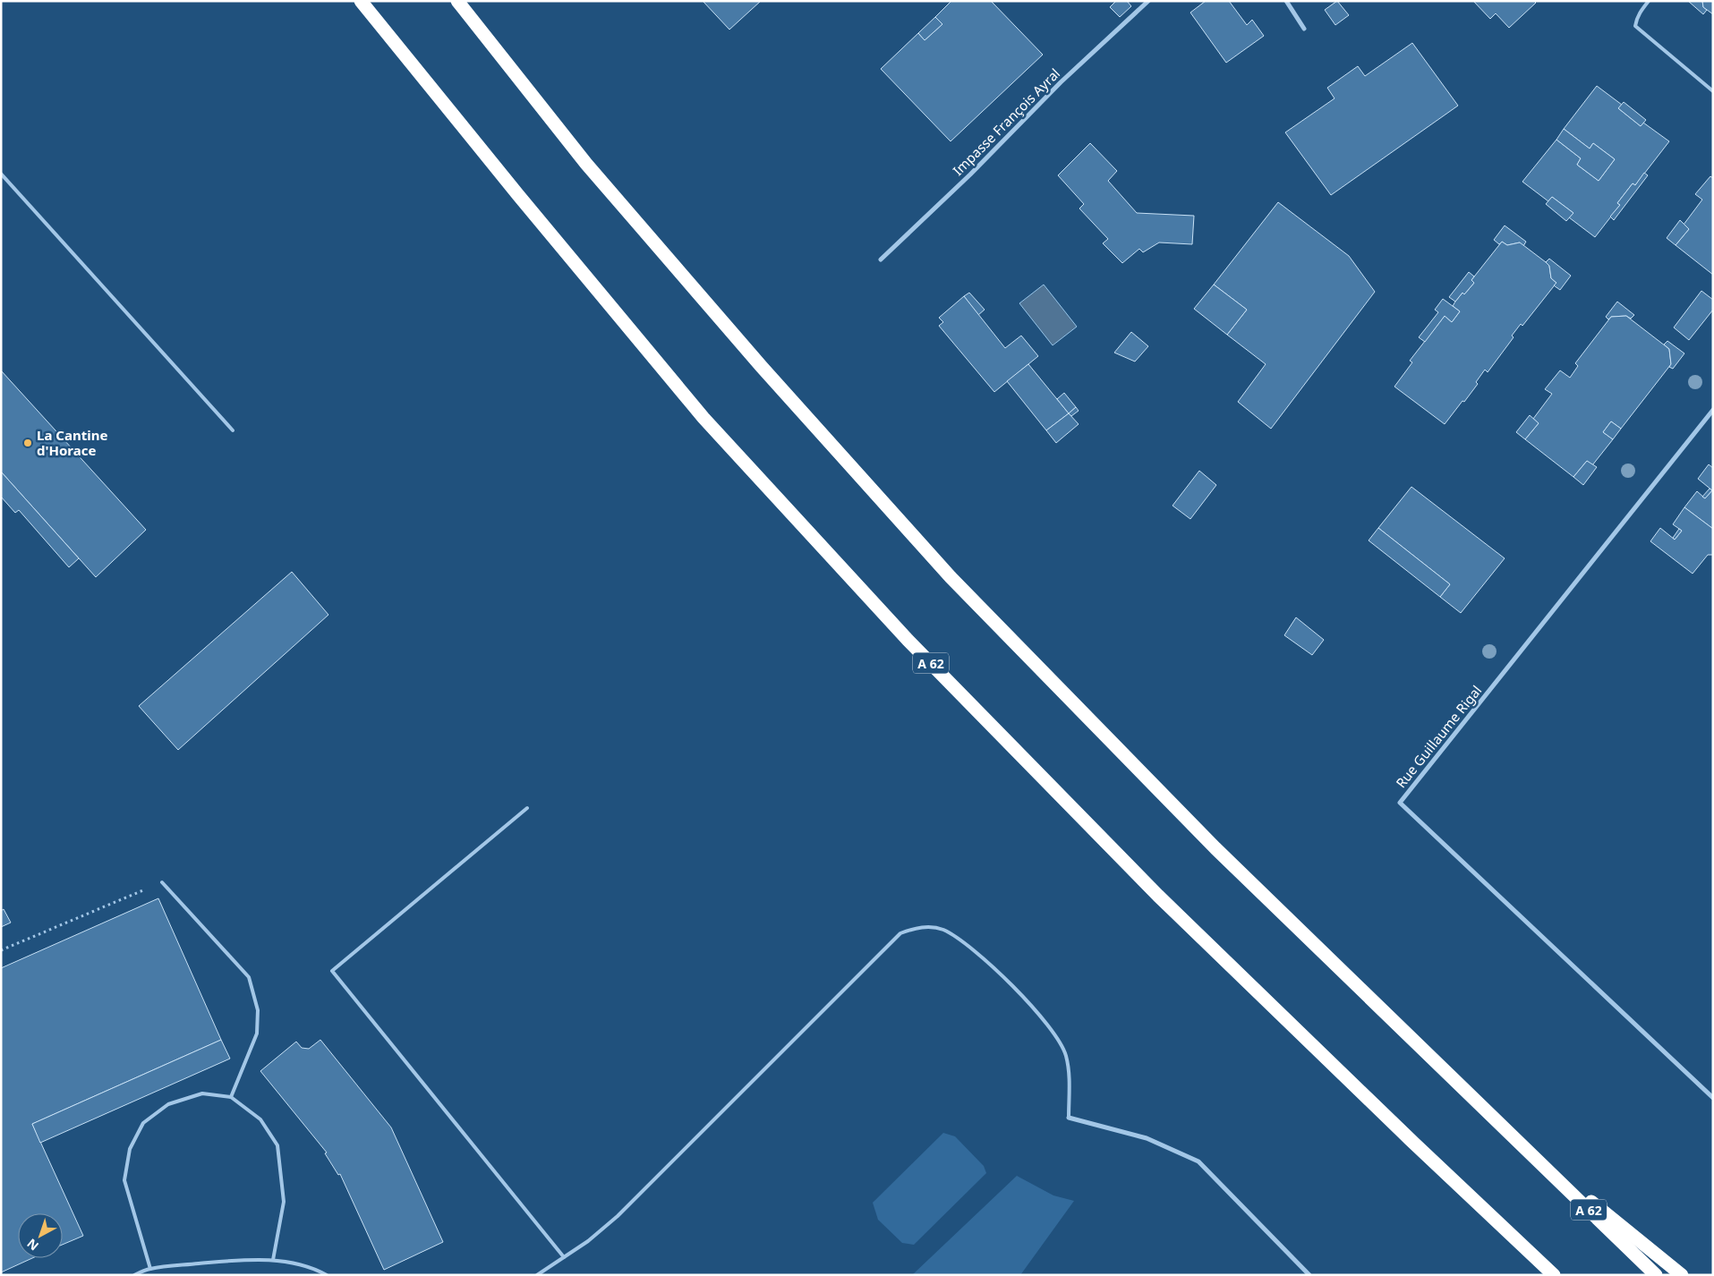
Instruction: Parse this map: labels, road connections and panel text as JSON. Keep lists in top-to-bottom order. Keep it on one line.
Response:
{"streets":{"highway":["A 62"],"street":["Impasse François Ayral","Rue Guillaume Rigal"]},"places":["La Cantine d'Horace"],"north":"bottom left"}
